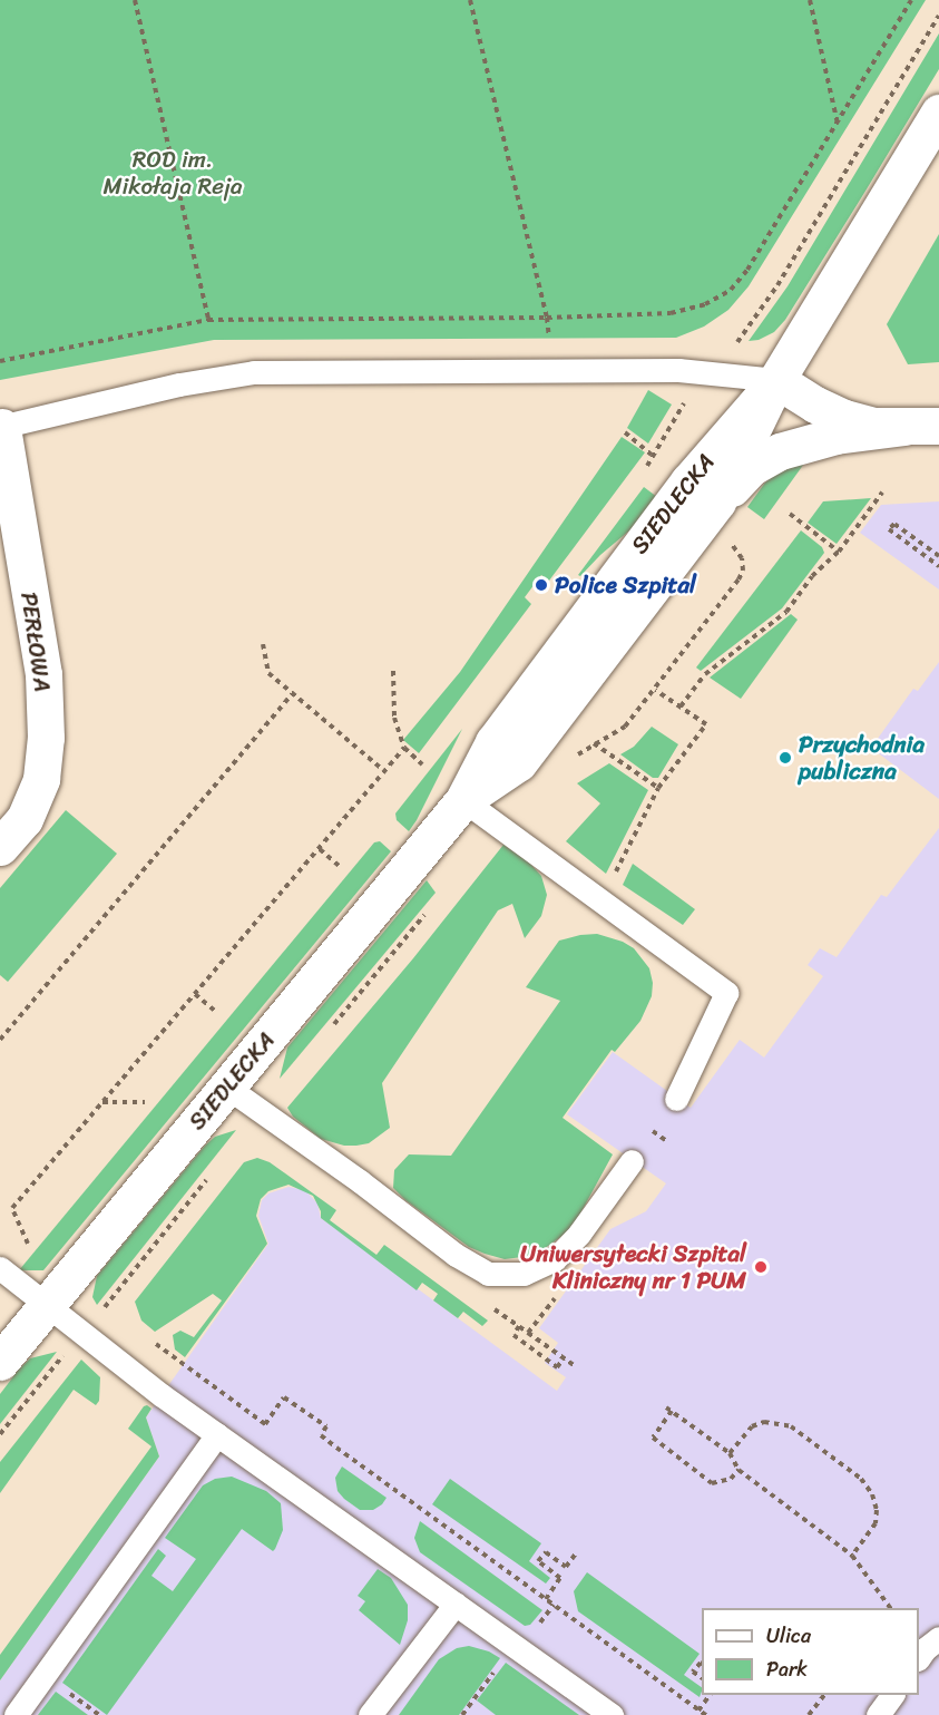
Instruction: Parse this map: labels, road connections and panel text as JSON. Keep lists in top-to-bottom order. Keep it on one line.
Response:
{"streets":{"street":["SIEDLECKA","PERŁOWA"]},"parks":["ROD im. Mikołaja Reja"],"places":["Police Szpital","Przychodnia publiczna","Uniwersytecki Szpital Kliniczny nr 1 PUM"],"legend":["Ulica","Park"]}
